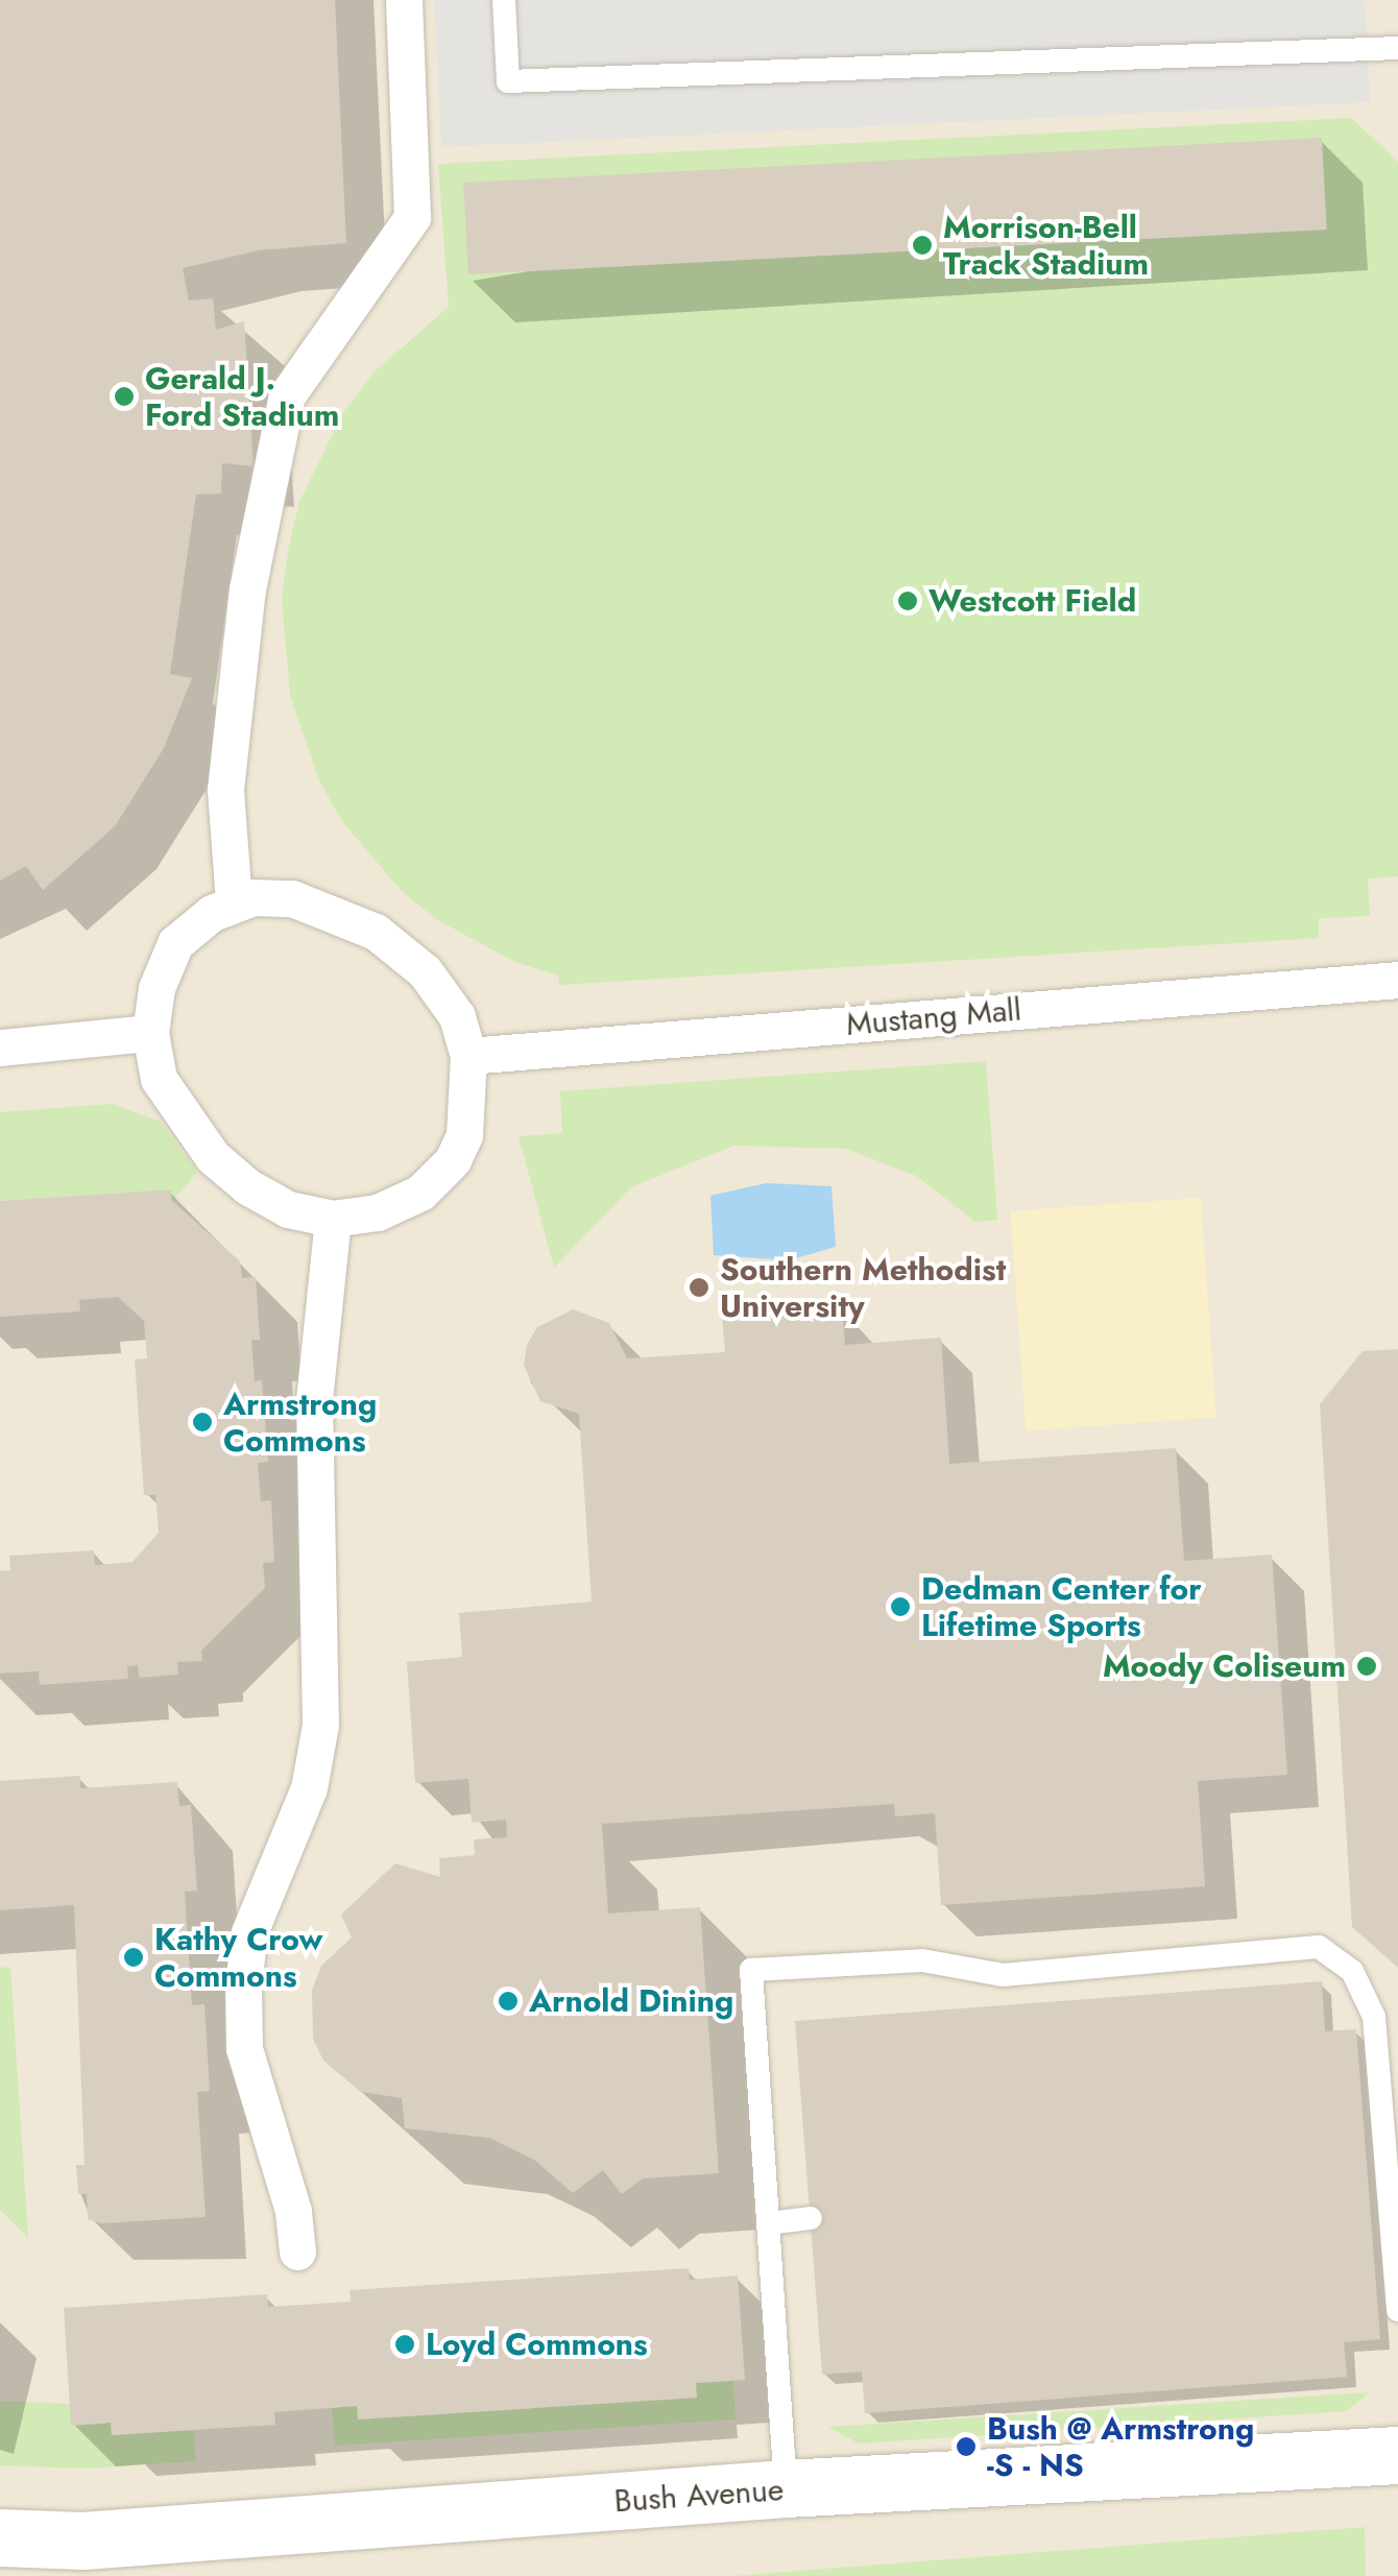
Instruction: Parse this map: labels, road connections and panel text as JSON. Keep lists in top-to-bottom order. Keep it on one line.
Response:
{"streets":{"street":["Mustang Mall","Bush Avenue"]},"places":["Morrison-Bell Track Stadium","Gerald J. Ford Stadium","Westcott Field","Southern Methodist University","Armstrong Commons","Dedman Center for Lifetime Sports","Moody Coliseum","Kathy Crow Commons","Arnold Dining","Loyd Commons","Bush @ Armstrong -S - NS"]}
